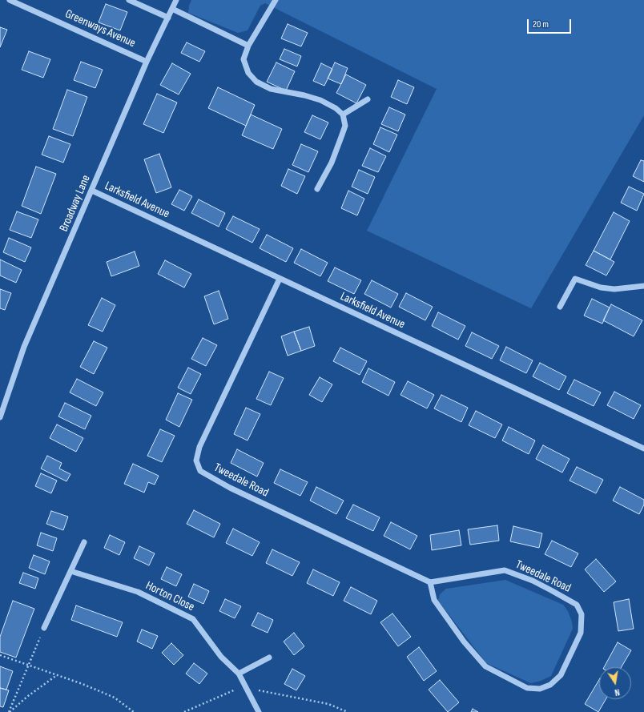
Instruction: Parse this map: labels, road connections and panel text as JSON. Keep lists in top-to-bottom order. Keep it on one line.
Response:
{"streets":{"street":["Greenways Avenue","Larksfield Avenue","Broadway Lane","Tweedale Road","Horton Close"]},"crossings":[["Greenways Avenue","Broadway Lane"],["Larksfield Avenue","Broadway Lane"],["Larksfield Avenue","Tweedale Road"]],"scale_bar":"20 m","north":"bottom"}
